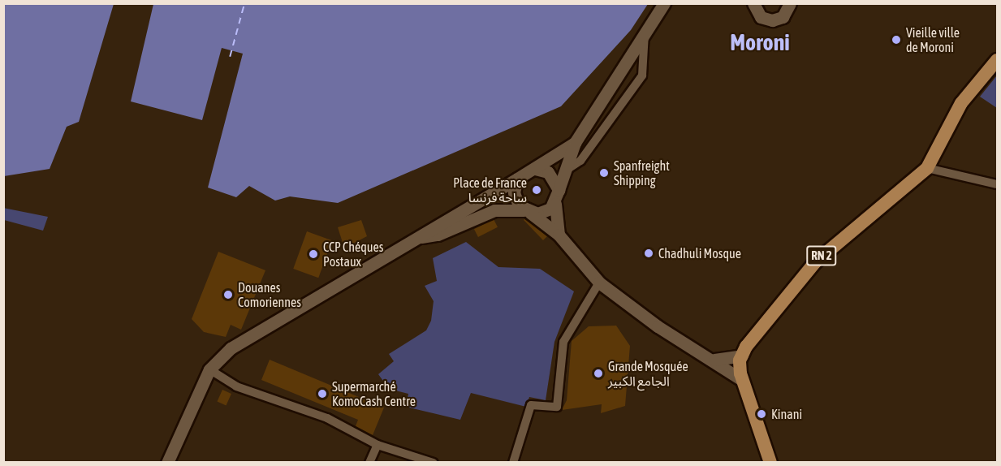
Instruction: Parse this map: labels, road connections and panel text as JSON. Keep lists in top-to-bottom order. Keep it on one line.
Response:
{"streets":{"main road":["RN 2"]},"districts":["Moroni"],"places":["Vieille ville de Moroni","Spanfreight Shipping","Place de France ساحة فرنسا","Chadhuli Mosque","CCP Chéques Postaux","Douanes Comoriennes","Grande Mosquée الجامع الكبير","Supermarché KomoCash Centre","Kinani"]}
